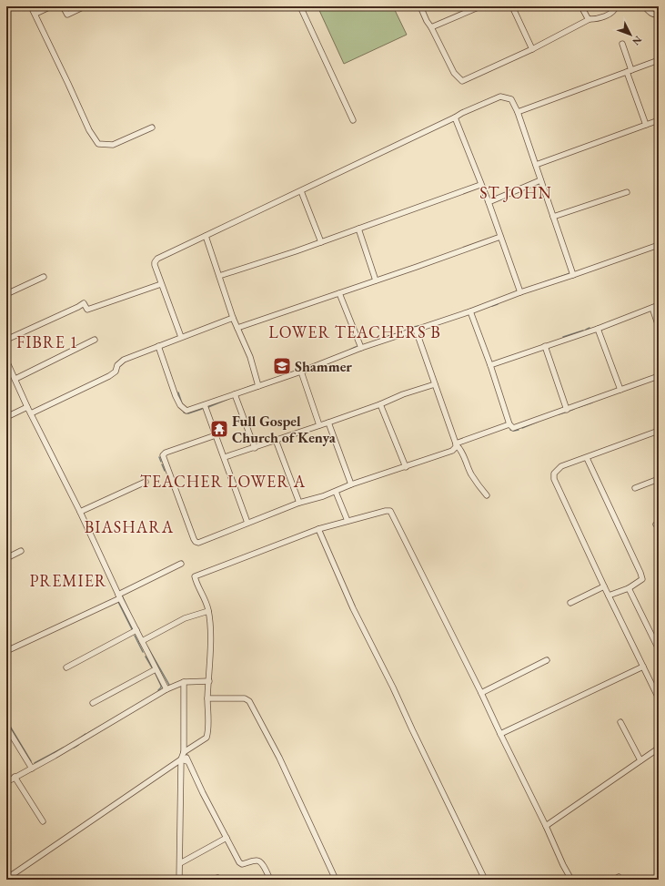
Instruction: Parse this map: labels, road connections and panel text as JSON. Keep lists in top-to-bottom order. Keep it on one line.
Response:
{"districts":["ST JOHN","LOWER TEACHERS B","FIBRE 1","TEACHER LOWER A","BIASHARA","PREMIER"],"places":{"school or university":["Shammer"],"temple":["Full Gospel Church of Kenya"]},"north":"bottom right"}
